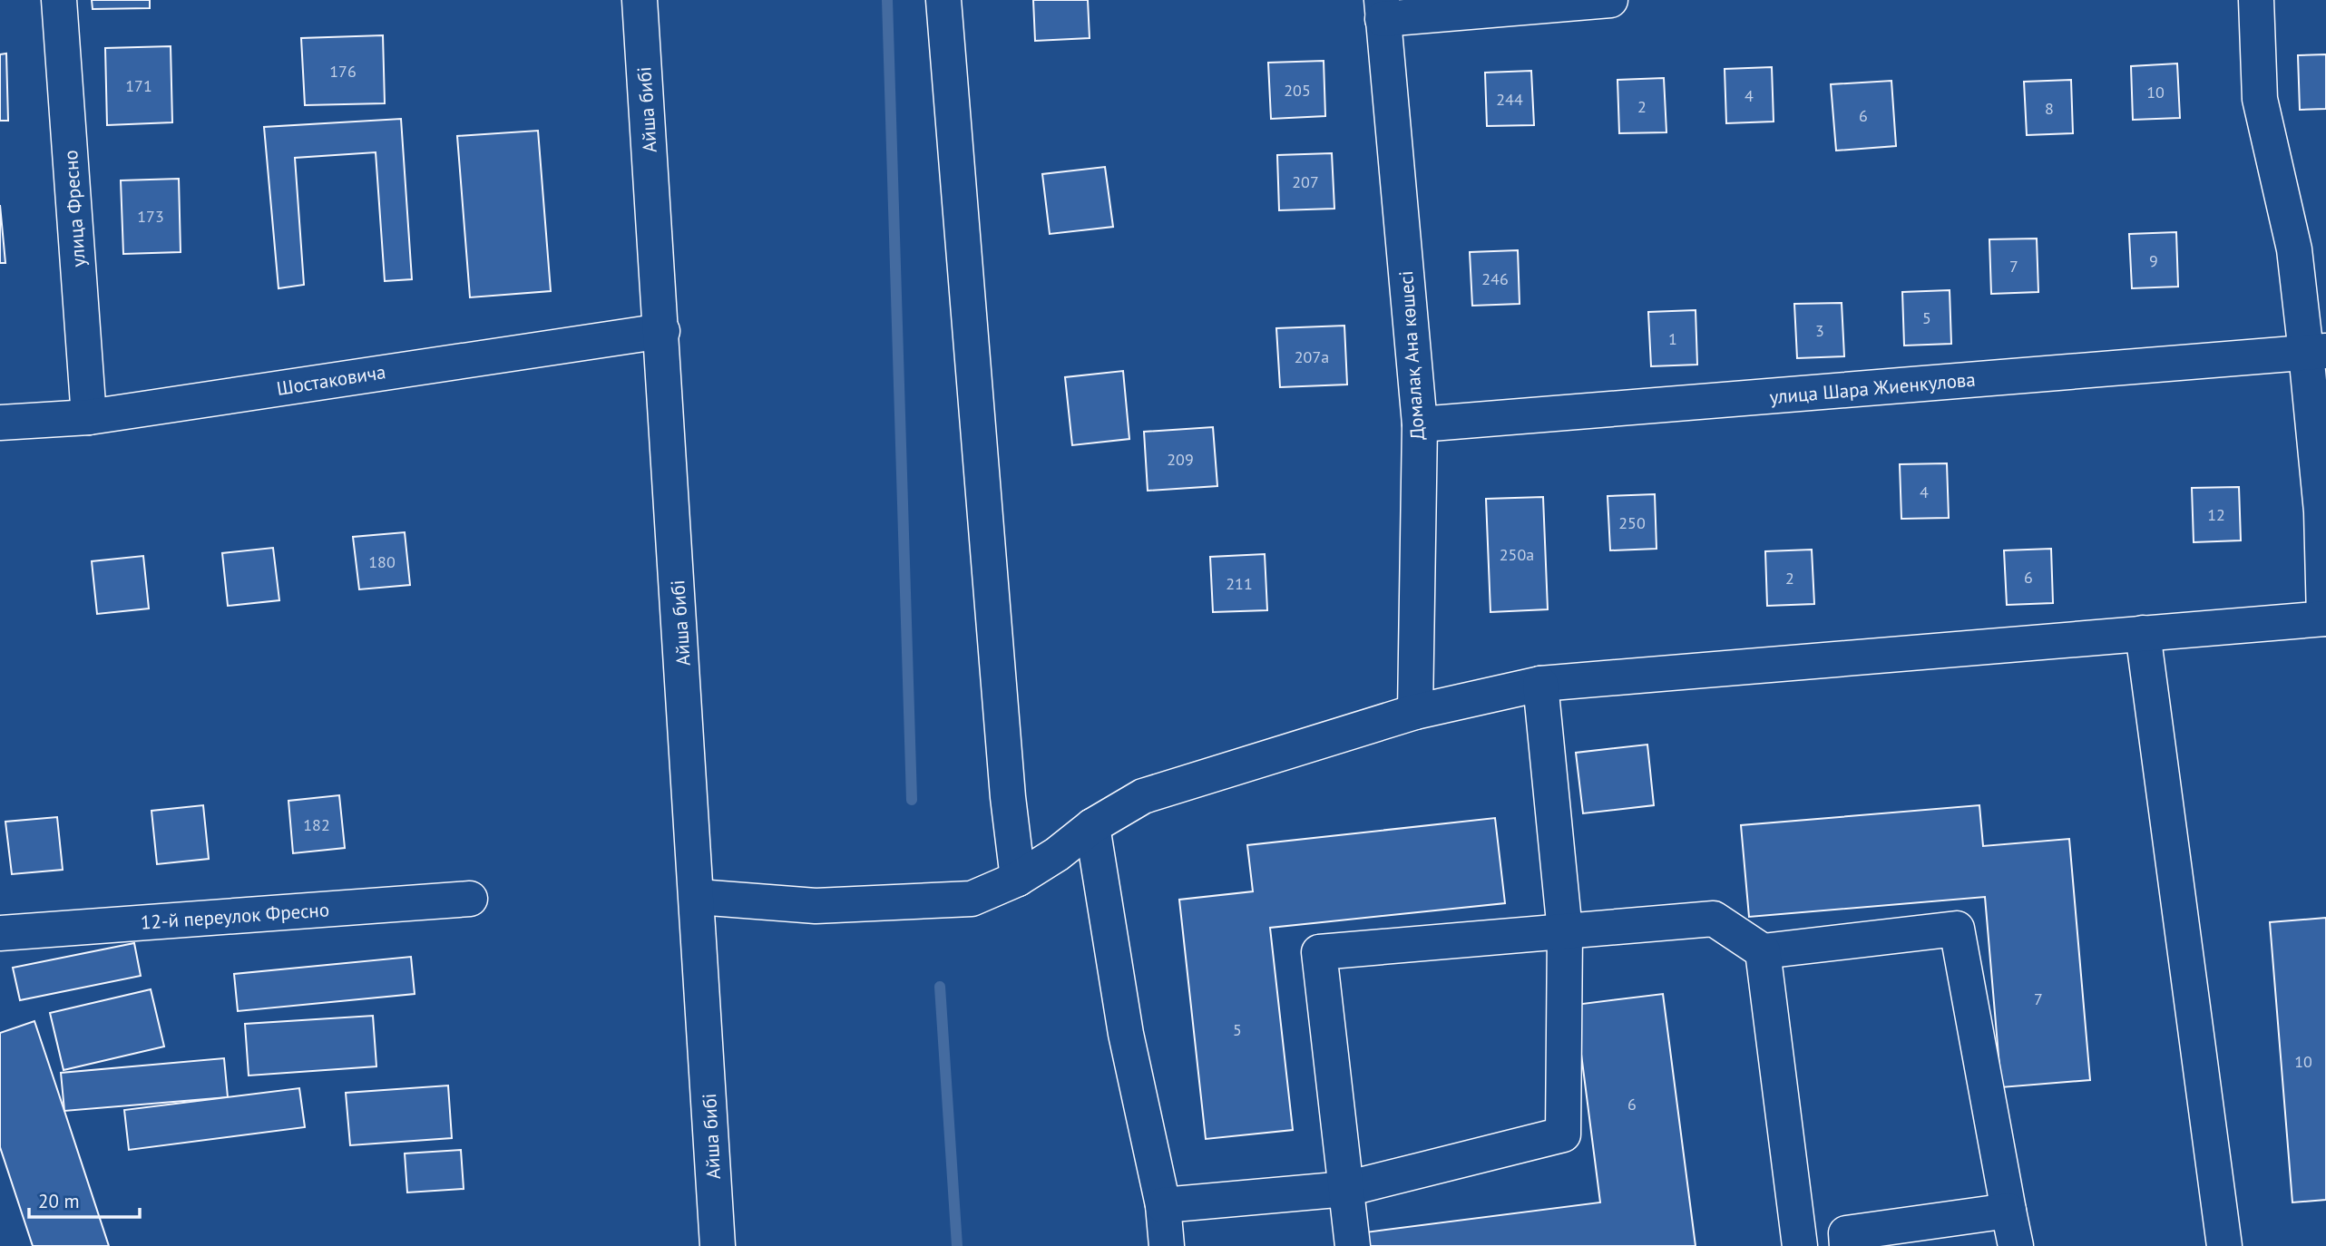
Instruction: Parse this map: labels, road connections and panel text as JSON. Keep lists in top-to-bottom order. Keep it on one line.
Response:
{"streets":{"street":["Айша бибі","улица Фресно","Домалақ Ана көшесі","Шостаковича","улица Шара Жиенкулова","12-й переулок Фресно"]},"crossings":[["Айша бибі","Шостаковича"],["улица Фресно","Шостаковича"],["Домалақ Ана көшесі","улица Шара Жиенкулова"]],"house_numbers":["176","171","205","10","4","244","2","8","6","207","173","9","7","246","5","3","1","207а","209","4","12","250","250а","180","6","2","211","182","7","5","10","6"],"scale_bar":"20 m"}
